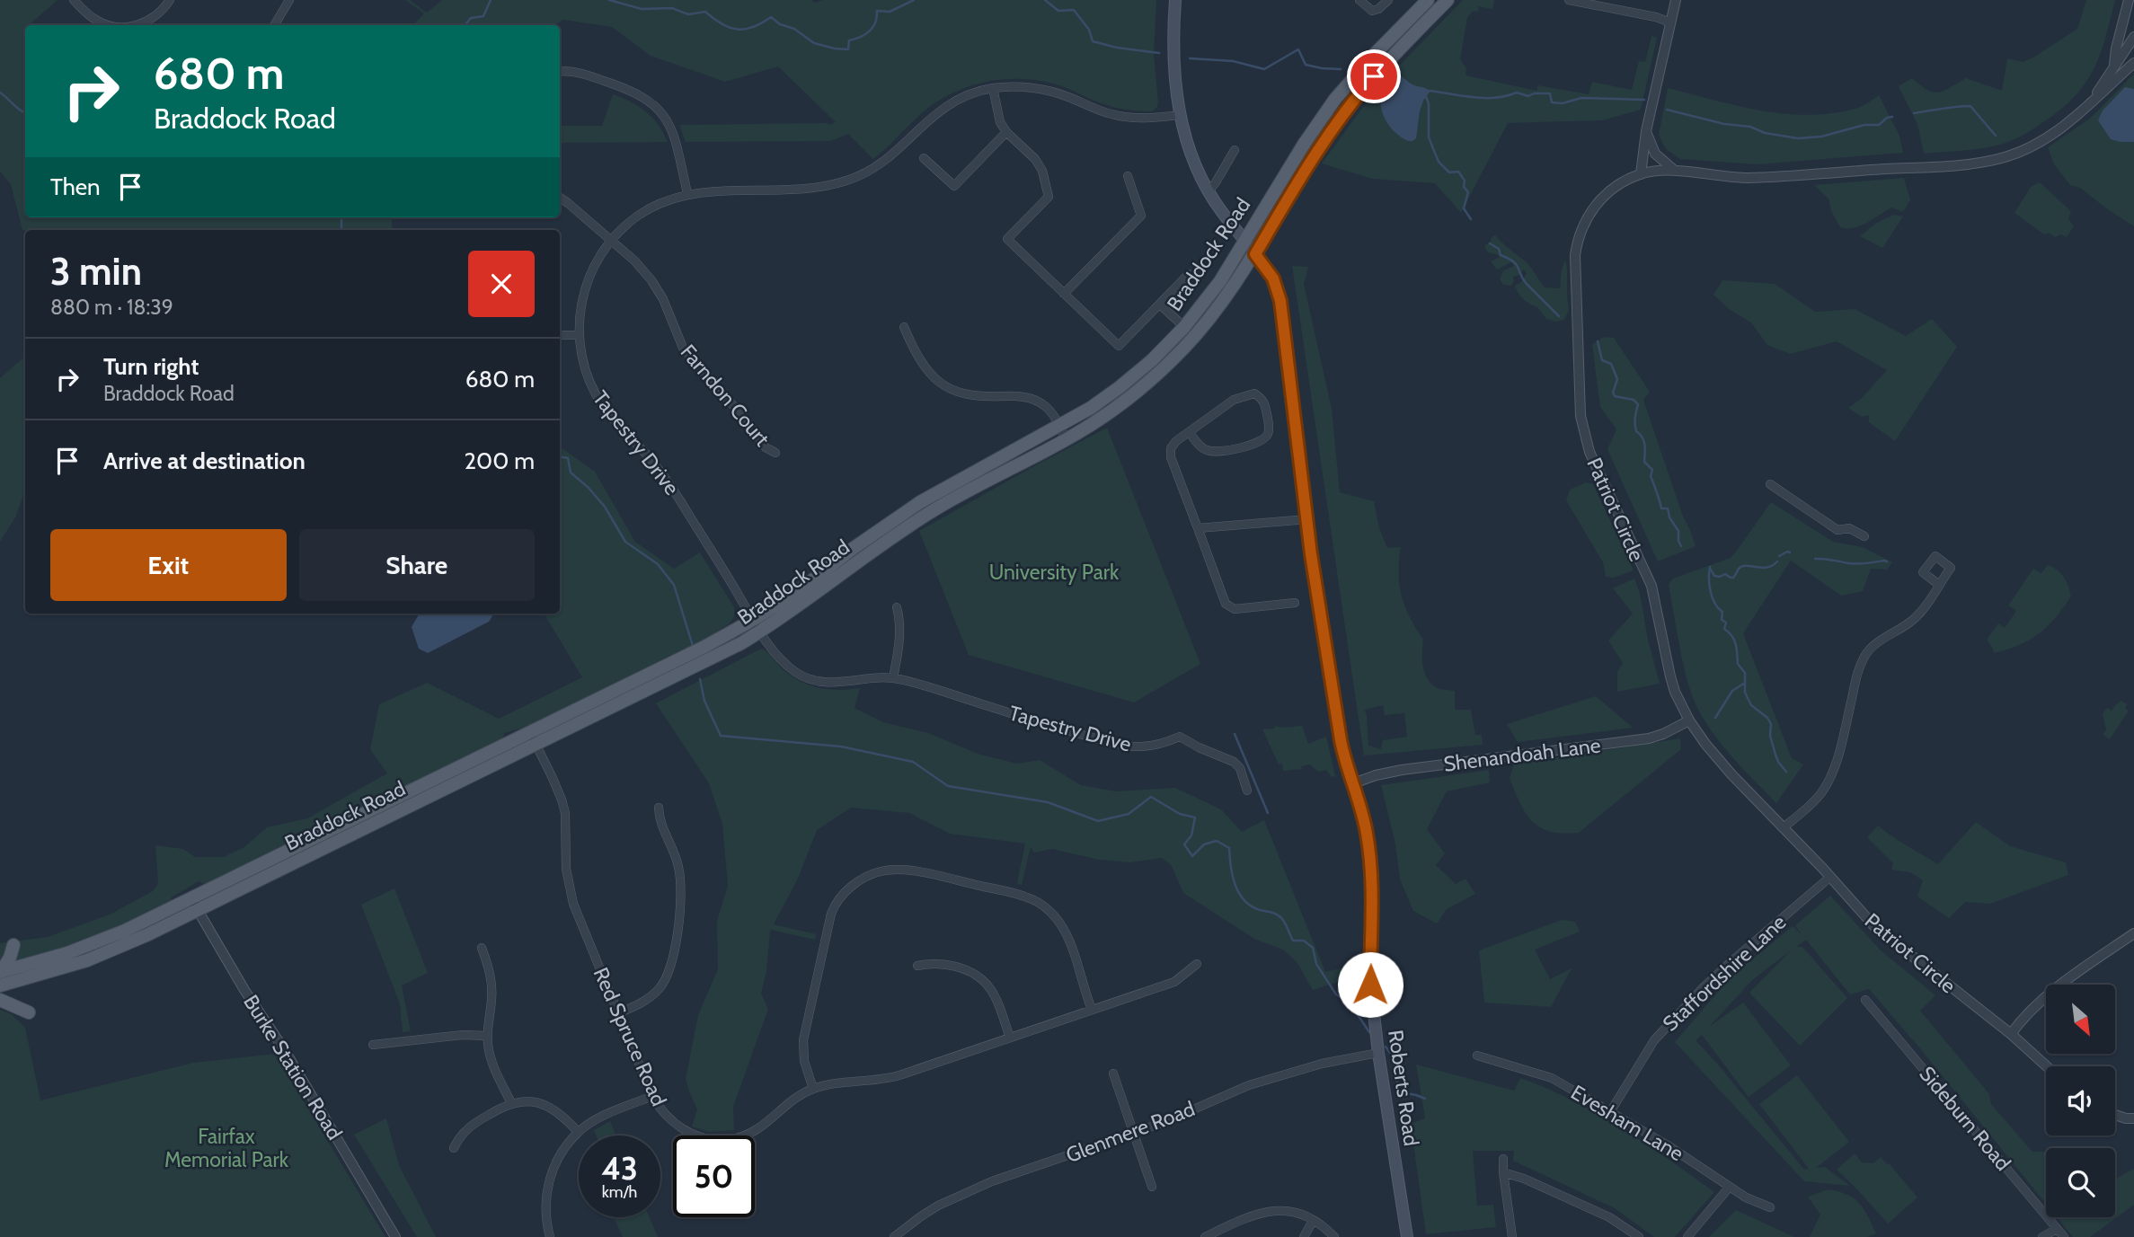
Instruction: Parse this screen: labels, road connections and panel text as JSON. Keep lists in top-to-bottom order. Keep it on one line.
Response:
{"streets":{"main road":["Braddock Road","Roberts Road"],"street":["Farndon Court","Tapestry Drive","Patriot Circle","Shenandoah Lane","Staffordshire Lane","Red Spruce Road","Burke Station Road","Sideburn Road","Evesham Lane","Glenmere Road"]},"crossings":[["Braddock Road","Tapestry Drive"],["Braddock Road","Red Spruce Road"],["Braddock Road","Burke Station Road"],["Braddock Road","Roberts Road"],["Farndon Court","Tapestry Drive"],["Tapestry Drive","Roberts Road"],["Patriot Circle","Shenandoah Lane"],["Patriot Circle","Staffordshire Lane"],["Shenandoah Lane","Roberts Road"],["Staffordshire Lane","Evesham Lane"],["Roberts Road","Glenmere Road"]],"parks":["University Park","Fairfax Memorial Park"],"north":"bottom right","page":{"turn":["680 m","Braddock Road"],"then":"Then","heading":["3 min","880 m · 18:39"],"list":[{"name":"Turn right","note":"Braddock Road","value":"680 m"},{"name":"Arrive at destination","value":"200 m"}],"buttons":["Exit","Share"],"speed":"43 km/h","limit":"50"}}
